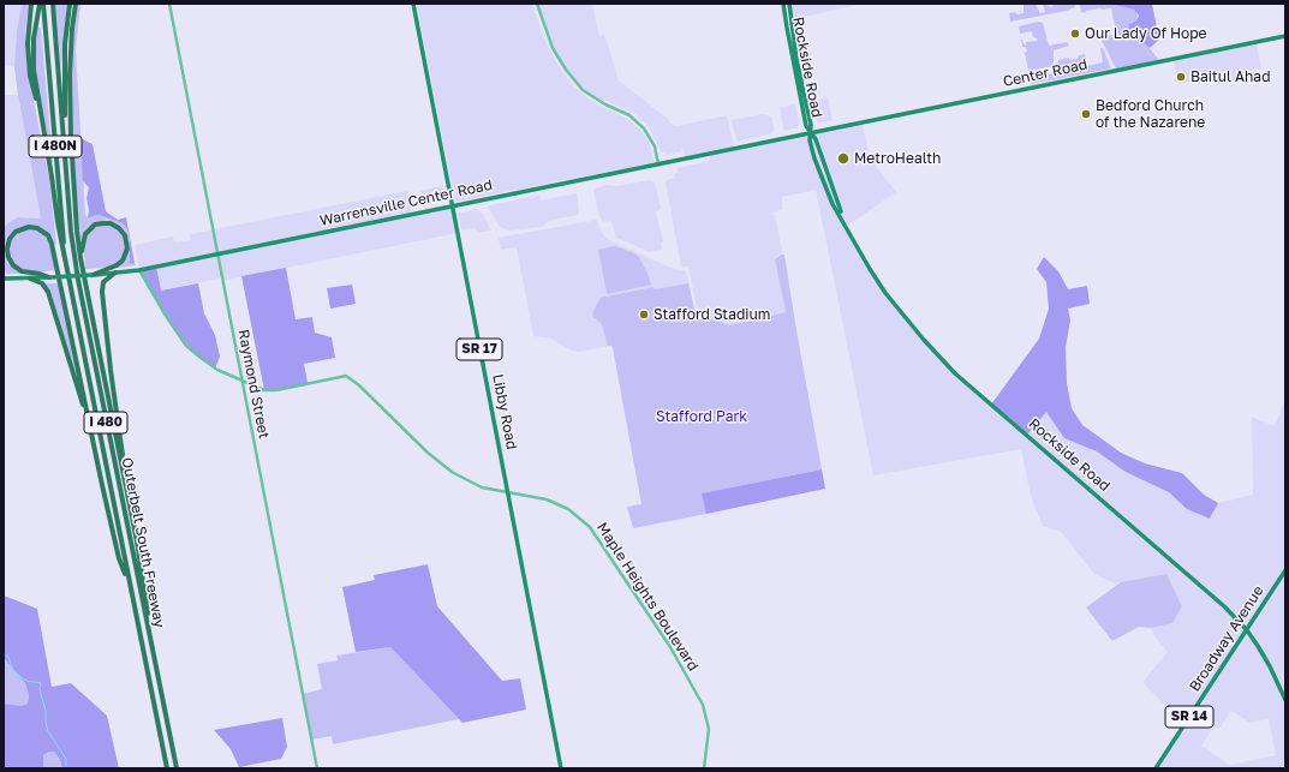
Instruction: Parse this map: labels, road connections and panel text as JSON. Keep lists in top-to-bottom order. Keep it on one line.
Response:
{"streets":{"highway":["I 480N","I 480","Outerbelt South Freeway"],"main road":["Rockside Road","Center Road","Warrensville Center Road","SR 17","Libby Road","Broadway Avenue","SR 14"],"street":["Raymond Street","Maple Heights Boulevard"]},"crossings":[["Rockside Road","Center Road"],["Rockside Road","Warrensville Center Road"],["Rockside Road","Broadway Avenue"],["Center Road","Warrensville Center Road"],["Warrensville Center Road","Raymond Street"],["Warrensville Center Road","Libby Road"],["Warrensville Center Road","Maple Heights Boulevard"],["Raymond Street","Maple Heights Boulevard"],["Libby Road","Maple Heights Boulevard"]],"parks":["Stafford Park"],"places":["Our Lady Of Hope","Baitul Ahad","Bedford Church of the Nazarene","MetroHealth","Stafford Stadium"]}
